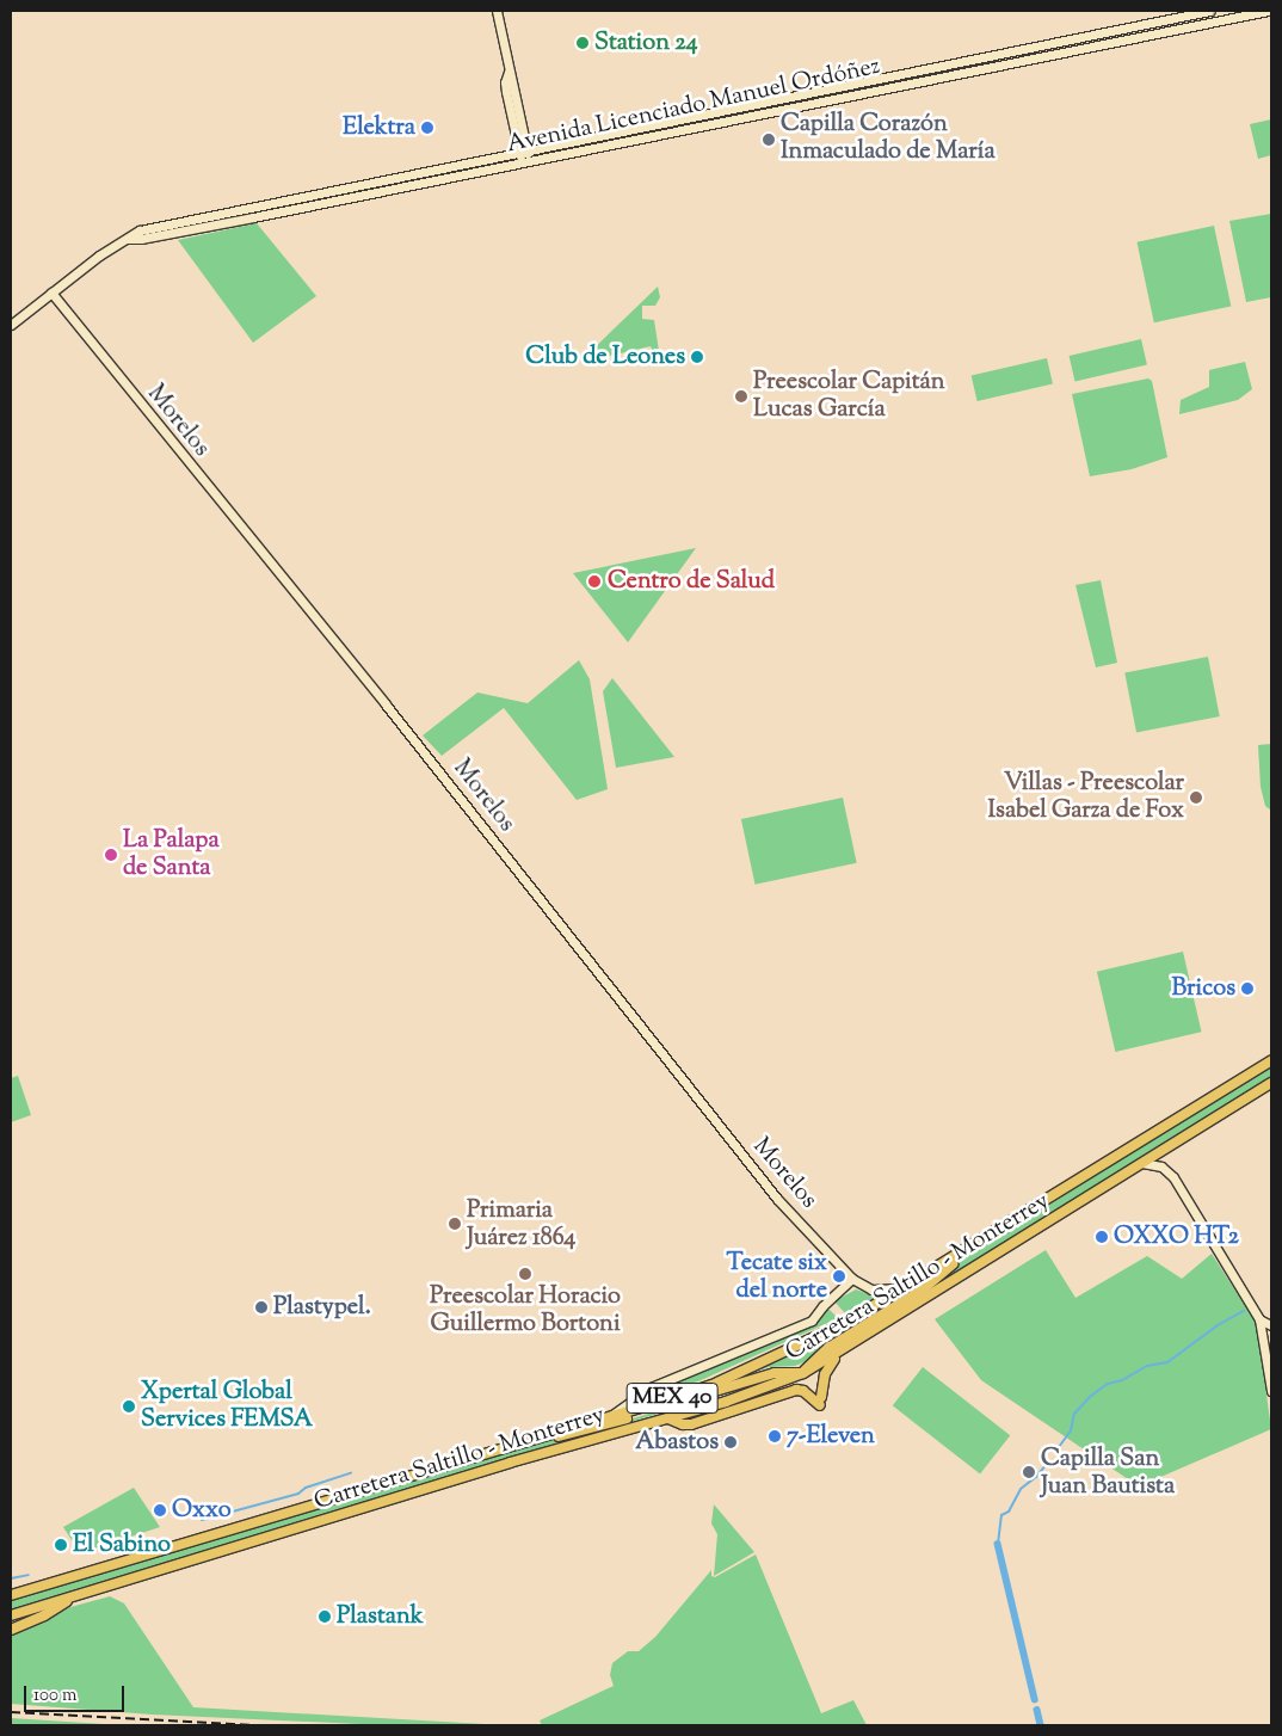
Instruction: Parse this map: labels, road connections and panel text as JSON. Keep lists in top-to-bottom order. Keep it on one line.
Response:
{"streets":{"main road":["Avenida Licenciado Manuel Ordóñez","Morelos","Carretera Saltillo - Monterrey","MEX 40"]},"crossings":[["Avenida Licenciado Manuel Ordóñez","Morelos"],["Morelos","Carretera Saltillo - Monterrey"]],"places":["Station 24","Elektra","Capilla Corazón Inmaculado de María","Club de Leones","Preescolar Capitán Lucas García","Centro de Salud","Villas - Preescolar Isabel Garza de Fox","La Palapa de Santa","Bricos","Primaria Juárez 1864","OXXO HT2","Preescolar Horacio Guillermo Bortoni","Tecate six del norte","Plastypel.","Xpertal Global Services FEMSA","7-Eleven","Abastos","Capilla San Juan Bautista","Oxxo","El Sabino","Plastank"],"scale_bar":"100 m"}
